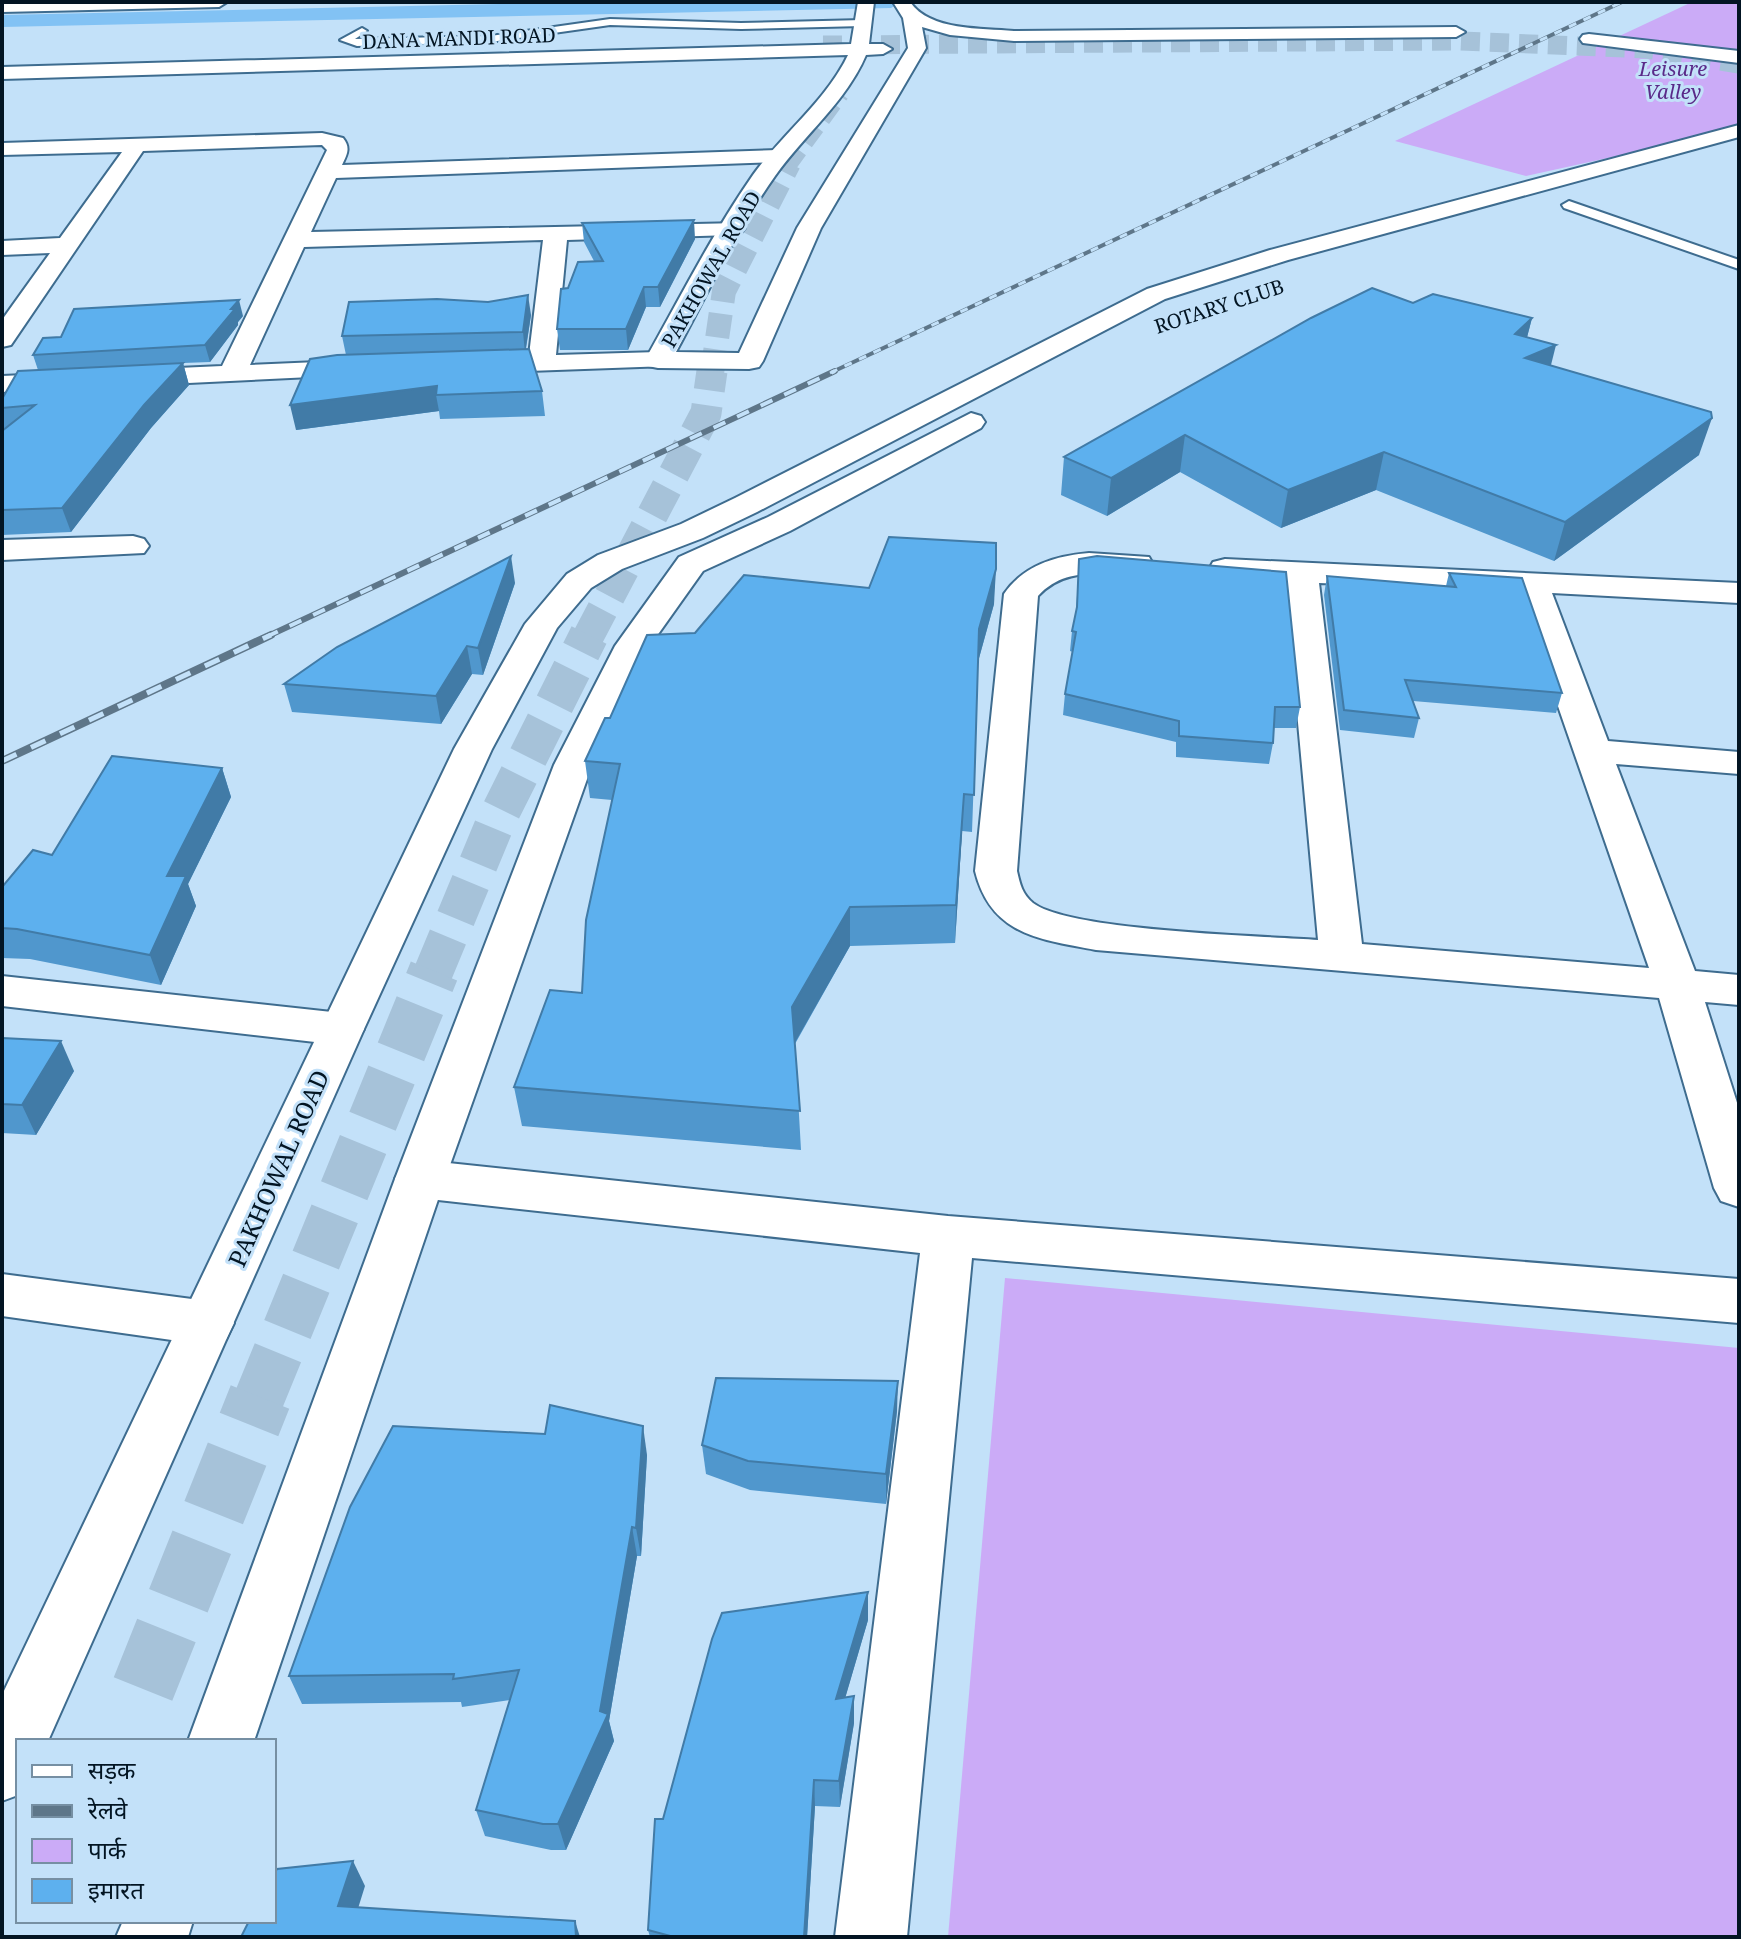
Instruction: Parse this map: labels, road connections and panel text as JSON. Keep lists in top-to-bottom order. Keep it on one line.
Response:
{"streets":{"main road":["DANA MANDI ROAD","PAKHOWAL ROAD"]},"crossings":[["DANA MANDI ROAD","PAKHOWAL ROAD"]],"parks":["Leisure Valley"],"legend":["सड़क","रेलवे","पार्क","इमारत"]}
